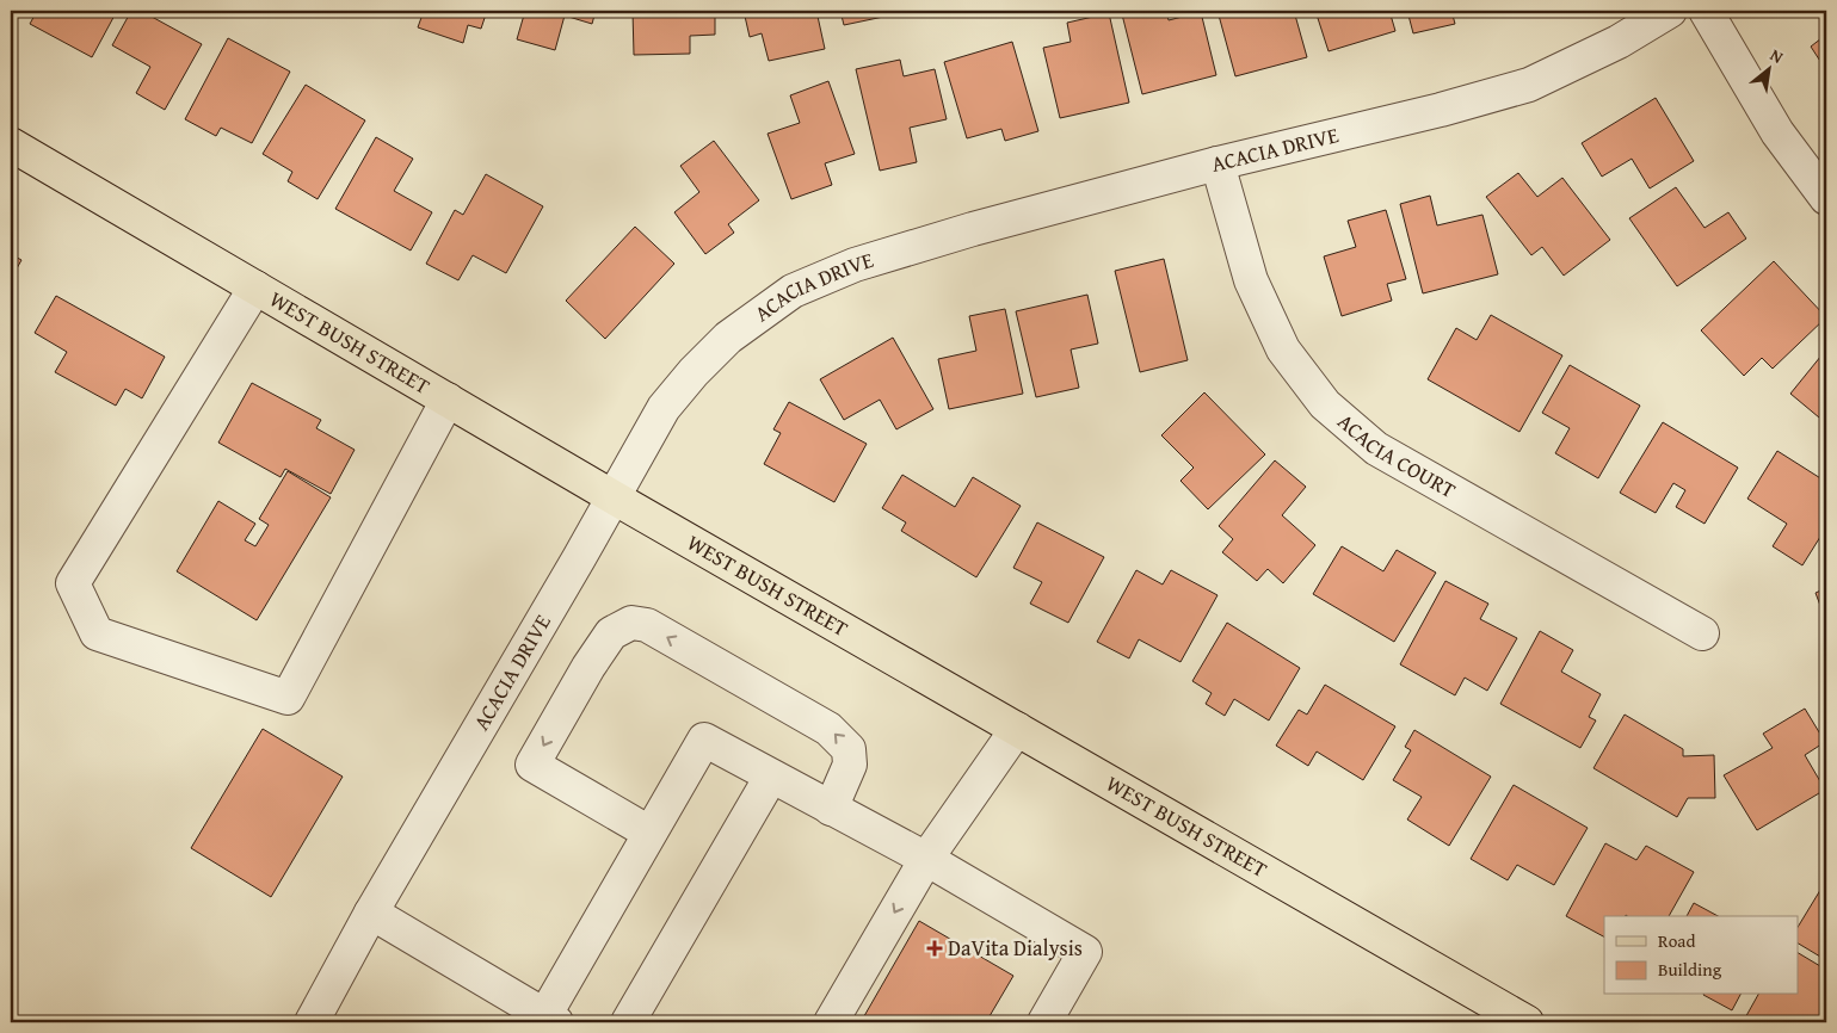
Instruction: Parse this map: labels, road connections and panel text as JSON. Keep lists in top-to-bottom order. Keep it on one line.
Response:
{"streets":{"main road":["WEST BUSH STREET"],"street":["ACACIA DRIVE","ACACIA COURT"]},"crossings":[["ACACIA DRIVE","WEST BUSH STREET"],["ACACIA DRIVE","ACACIA COURT"]],"places":{"health":["DaVita Dialysis"]},"legend":["Road","Building"],"north":"top right"}
